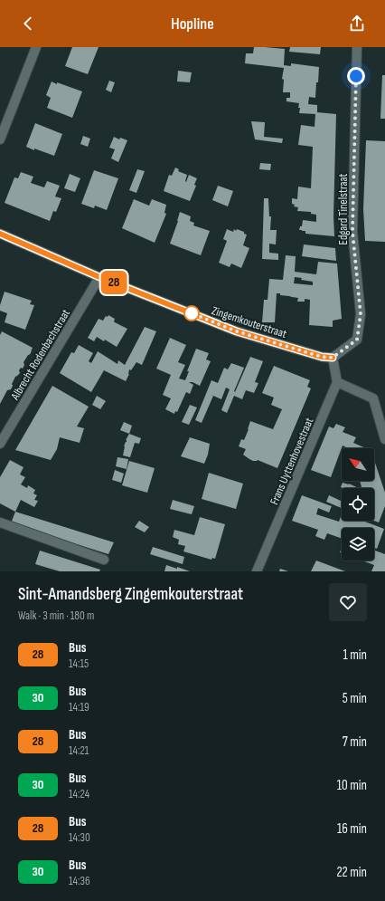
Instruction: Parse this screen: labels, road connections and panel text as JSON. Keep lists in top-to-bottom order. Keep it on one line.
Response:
{"streets":{"street":["Edgard Tinelstraat","Zingemkouterstraat","Albrecht Rodenbachstraat","Frans Uyttenhovestraat"]},"crossings":[["Edgard Tinelstraat","Zingemkouterstraat"],["Zingemkouterstraat","Albrecht Rodenbachstraat"]],"lines":["bus line 28"],"north":"top left","page":{"header":"Hopline","on_map":"28","heading":["Sint-Amandsberg Zingemkouterstraat","Walk · 3 min · 180 m"],"list":[{"mark":"28","name":"Bus","note":"14:15","value":"1 min"},{"mark":"30","name":"Bus","note":"14:19","value":"5 min"},{"mark":"28","name":"Bus","note":"14:21","value":"7 min"},{"mark":"30","name":"Bus","note":"14:24","value":"10 min"},{"mark":"28","name":"Bus","note":"14:30","value":"16 min"},{"mark":"30","name":"Bus","note":"14:36","value":"22 min"}]}}
